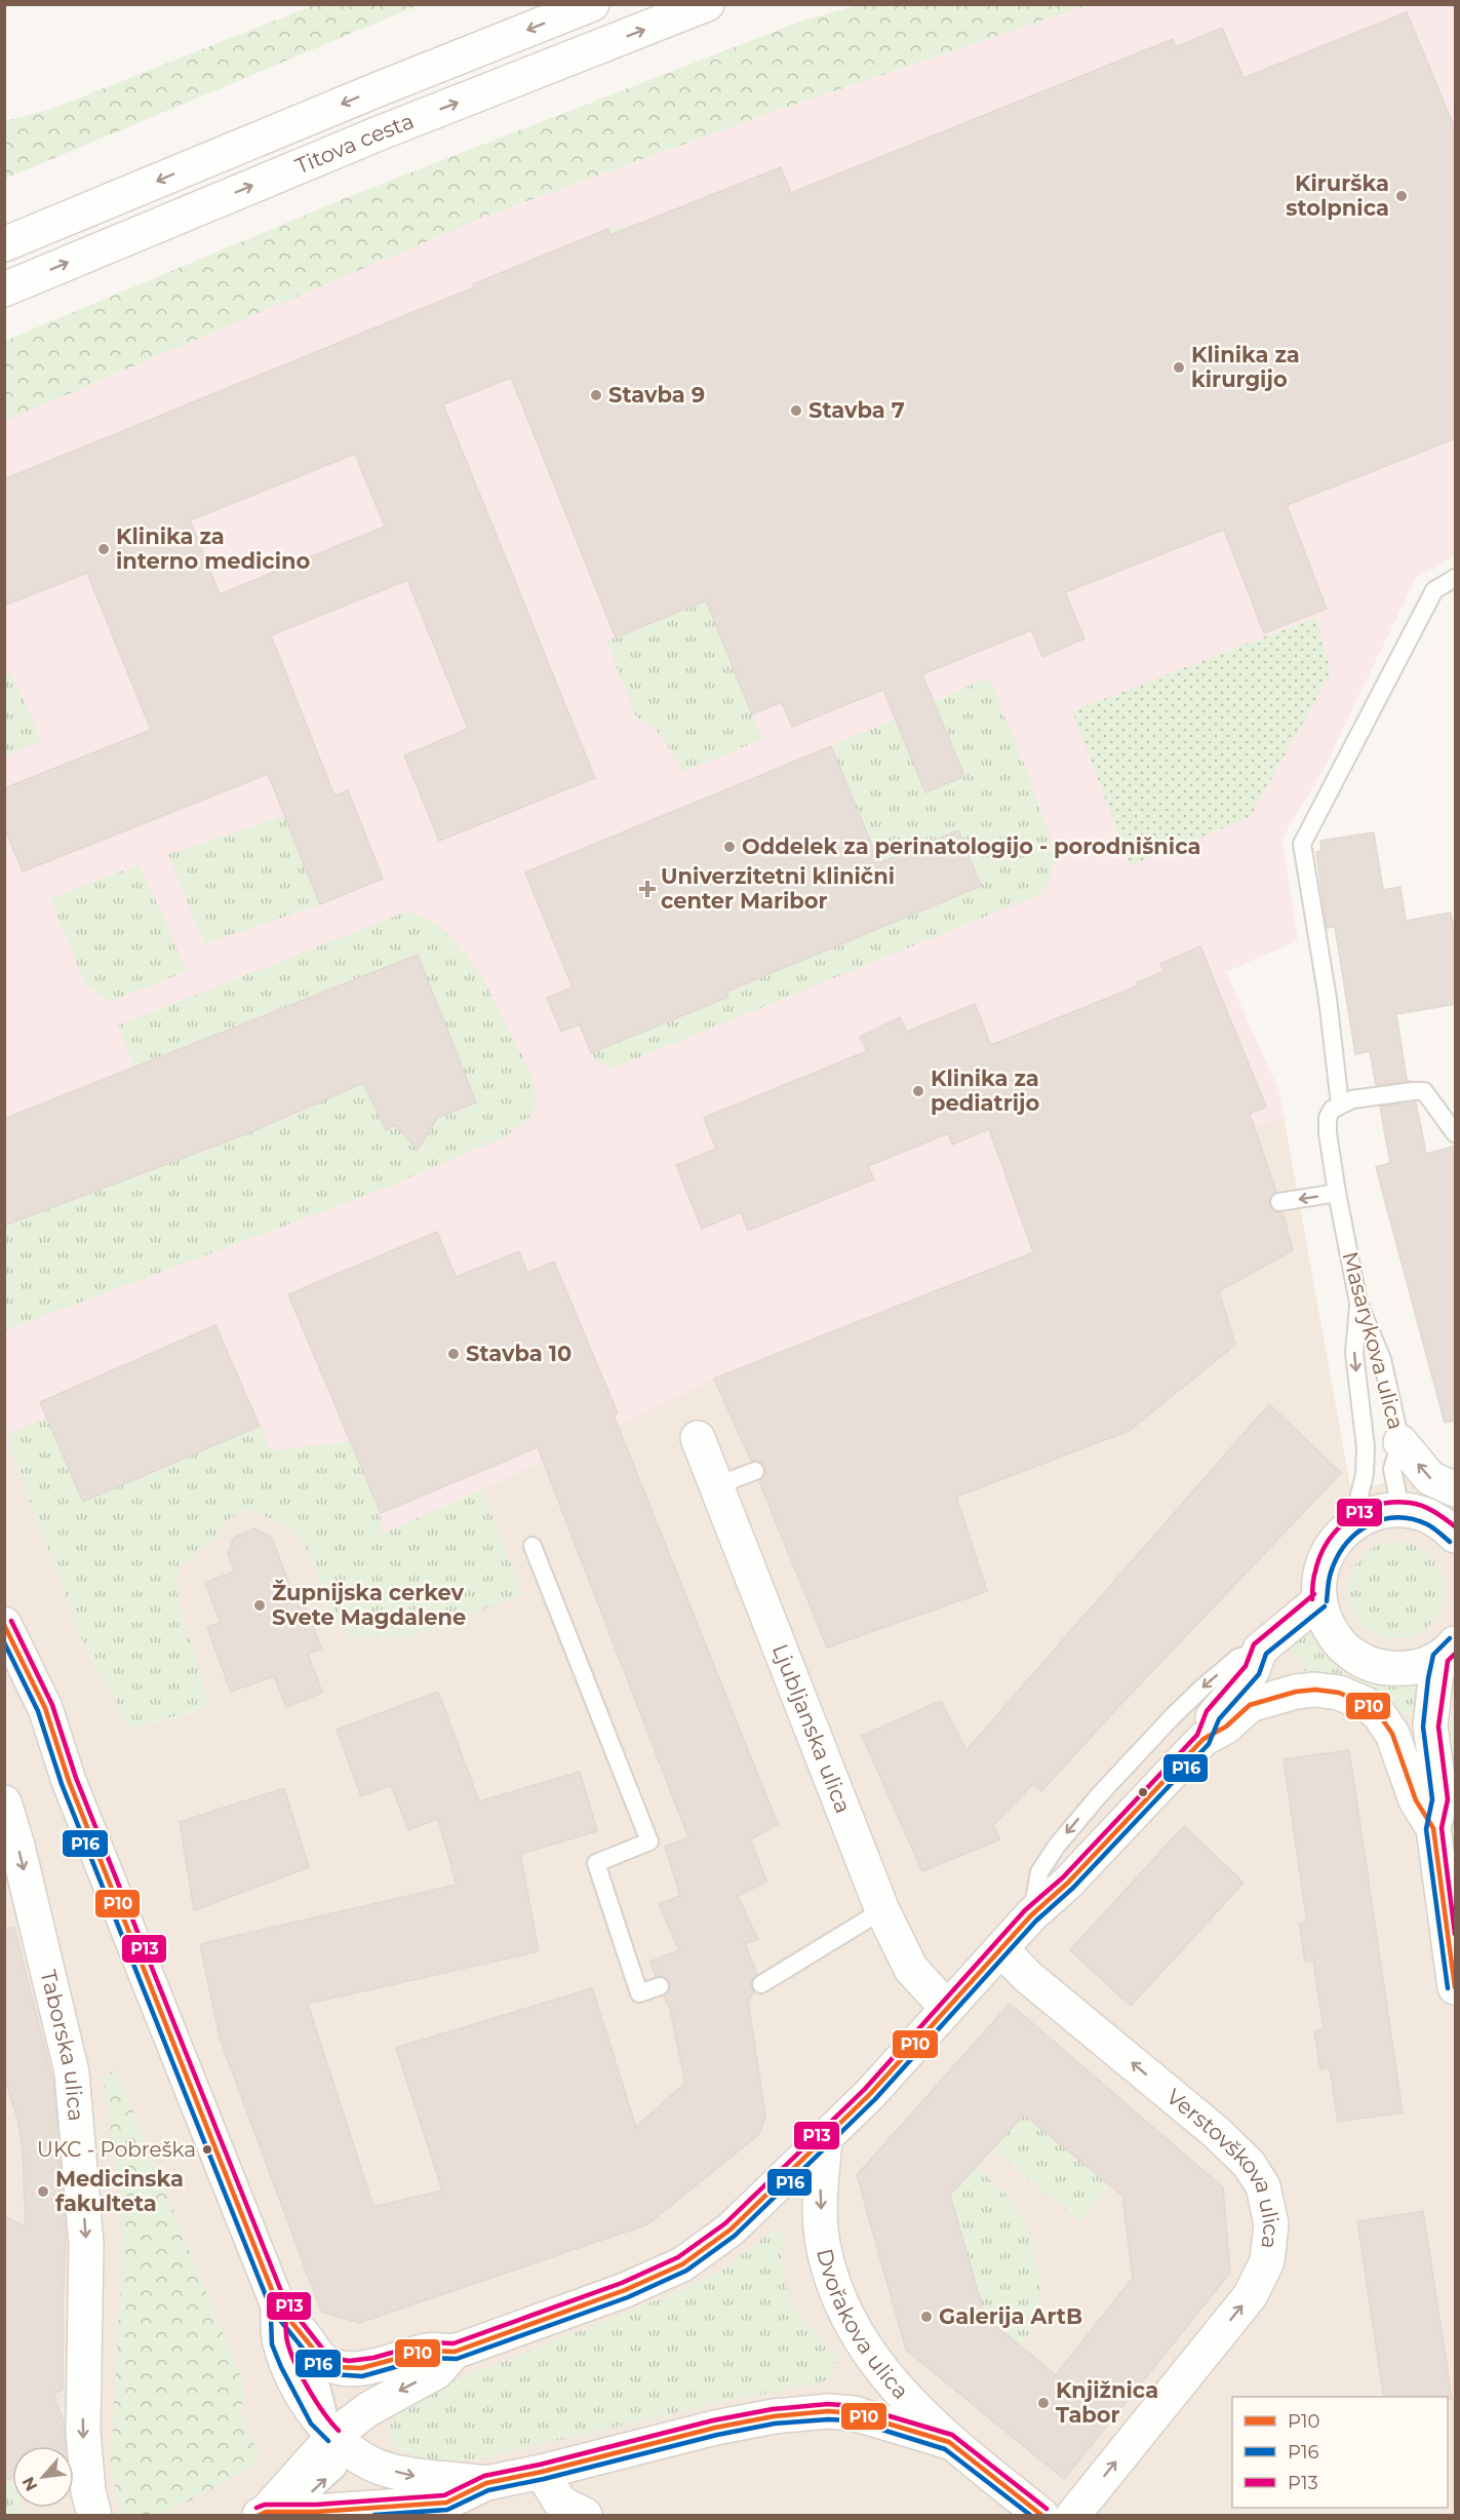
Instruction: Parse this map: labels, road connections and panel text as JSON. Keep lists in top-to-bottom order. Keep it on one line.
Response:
{"streets":{"street":["Titova cesta","Ljubljanska ulica","Taborska ulica","Verstovškova ulica","Dvořakova ulica"],"lane":["Masarykova ulica"]},"one_way":["Dvořakova ulica"],"places":{"other":["Kirurška stolpnica","Klinika za kirurgijo","Stavba 9","Stavba 7","Klinika za interno medicino","Oddelek za perinatologijo - porodnišnica","Klinika za pediatrijo","Stavba 10","Župnijska cerkev Svete Magdalene","UKC - Pobreška","Medicinska fakulteta","Galerija ArtB","Knjižnica Tabor"],"health":["Univerzitetni klinični center Maribor"]},"lines":["transit line P13","transit line P16","transit line P10"],"legend":["P10","P16","P13"],"north":"bottom left"}
